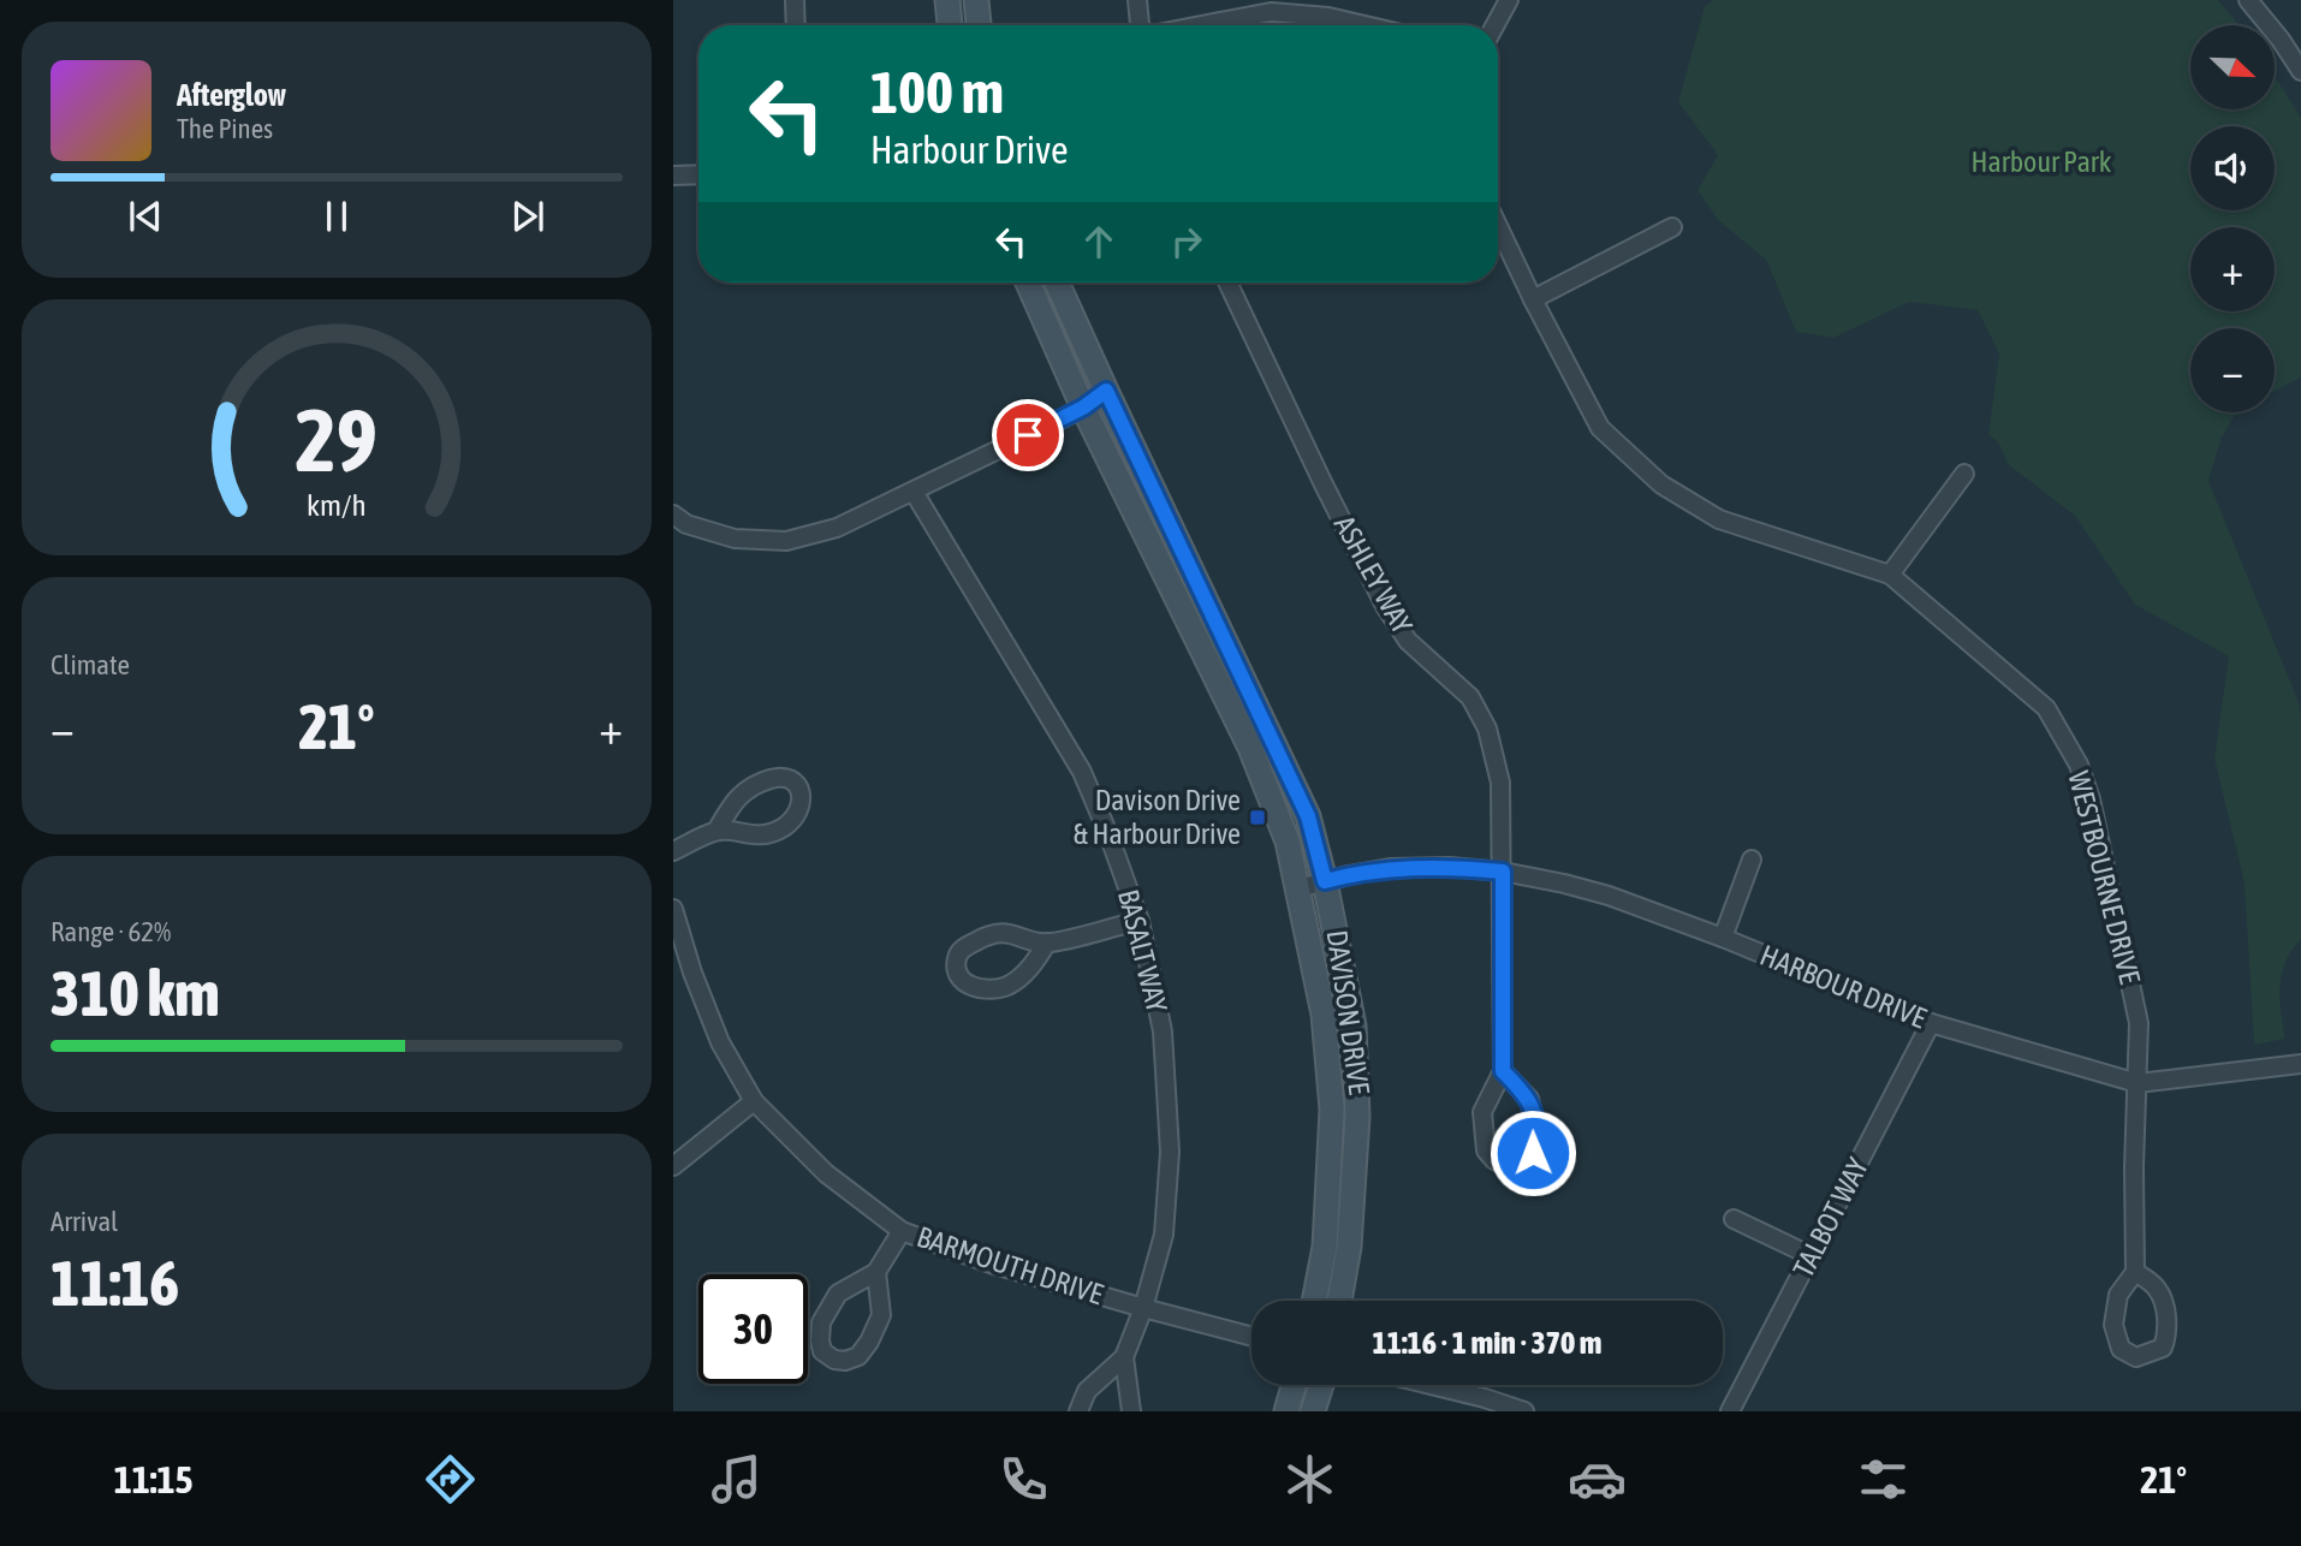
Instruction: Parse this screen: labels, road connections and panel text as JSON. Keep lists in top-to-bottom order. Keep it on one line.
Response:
{"streets":{"main road":["DAVISON DRIVE"],"street":["ASHLEY WAY","WESTBOURNE DRIVE","BASALT WAY","HARBOUR DRIVE","TALBOT WAY","BARMOUTH DRIVE"]},"crossings":[["ASHLEY WAY","HARBOUR DRIVE"],["WESTBOURNE DRIVE","HARBOUR DRIVE"],["BASALT WAY","BARMOUTH DRIVE"],["HARBOUR DRIVE","DAVISON DRIVE"],["HARBOUR DRIVE","TALBOT WAY"]],"parks":["Harbour Park"],"places":{"transit":["Davison Drive & Harbour Drive"]},"north":"bottom right","page":{"map_buttons":["+","−"],"turn":["100 m","Harbour Drive"],"song":["Afterglow","The Pines"],"tile":["Climate",["Range · 62%","310 km"],["Arrival","11:16"]],"heat":["−","21°","+"],"limit":"30","trip":"11:16 · 1 min · 370 m","tabs":["11:15","21°"],"gauge":["29","km/h"]}}
